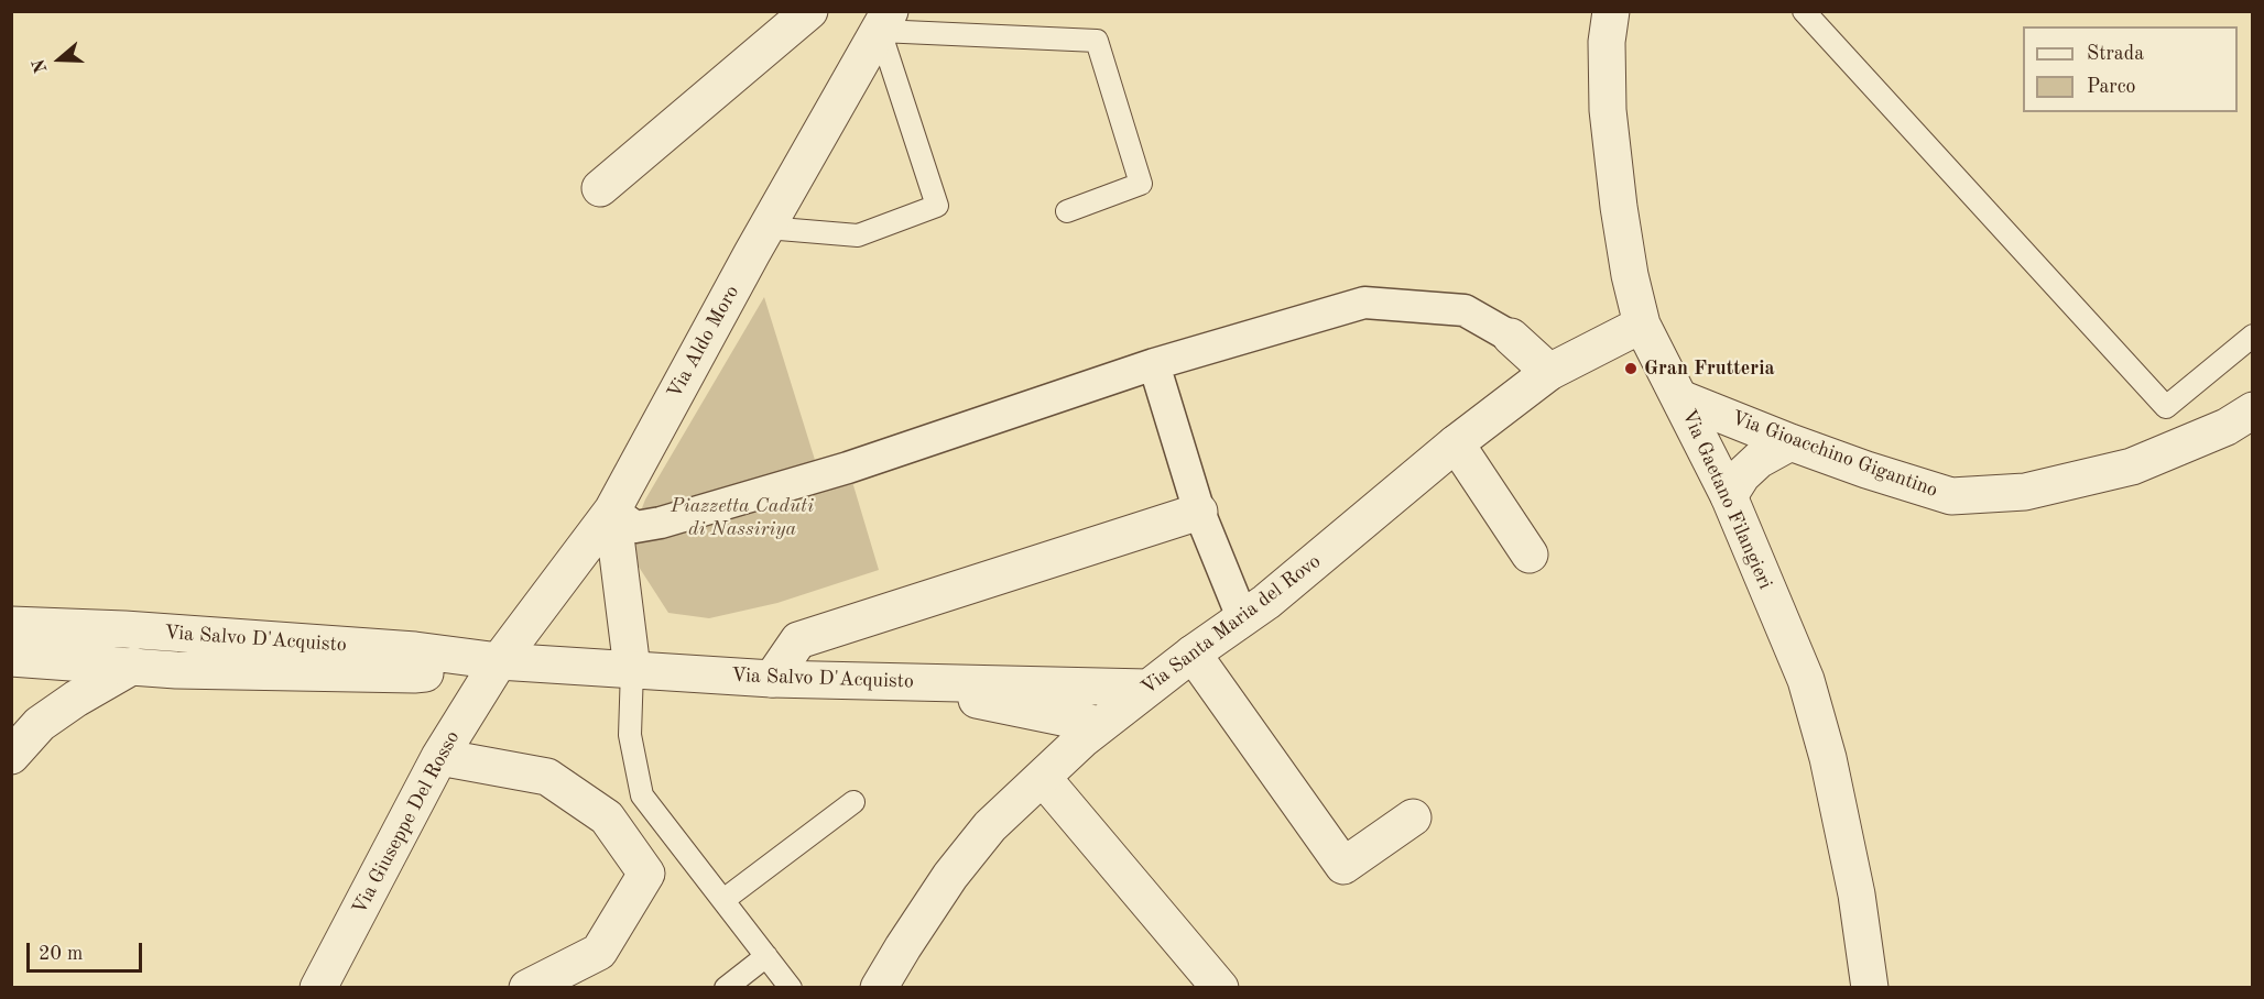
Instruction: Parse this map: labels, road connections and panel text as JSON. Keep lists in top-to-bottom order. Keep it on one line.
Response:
{"streets":{"street":["Via Aldo Moro","Via Gioacchino Gigantino","Via Gaetano Filangieri","Via Santa Maria del Rovo","Via Salvo D'Acquisto","Via Giuseppe Del Rosso"]},"crossings":[["Via Aldo Moro","Via Salvo D'Acquisto"],["Via Aldo Moro","Via Giuseppe Del Rosso"],["Via Gioacchino Gigantino","Via Gaetano Filangieri"],["Via Gaetano Filangieri","Via Santa Maria del Rovo"],["Via Santa Maria del Rovo","Via Salvo D'Acquisto"],["Via Salvo D'Acquisto","Via Giuseppe Del Rosso"]],"parks":["Piazzetta Caduti di Nassiriya"],"places":["Gran Frutteria"],"legend":["Strada","Parco"],"scale_bar":"20 m","north":"left"}
